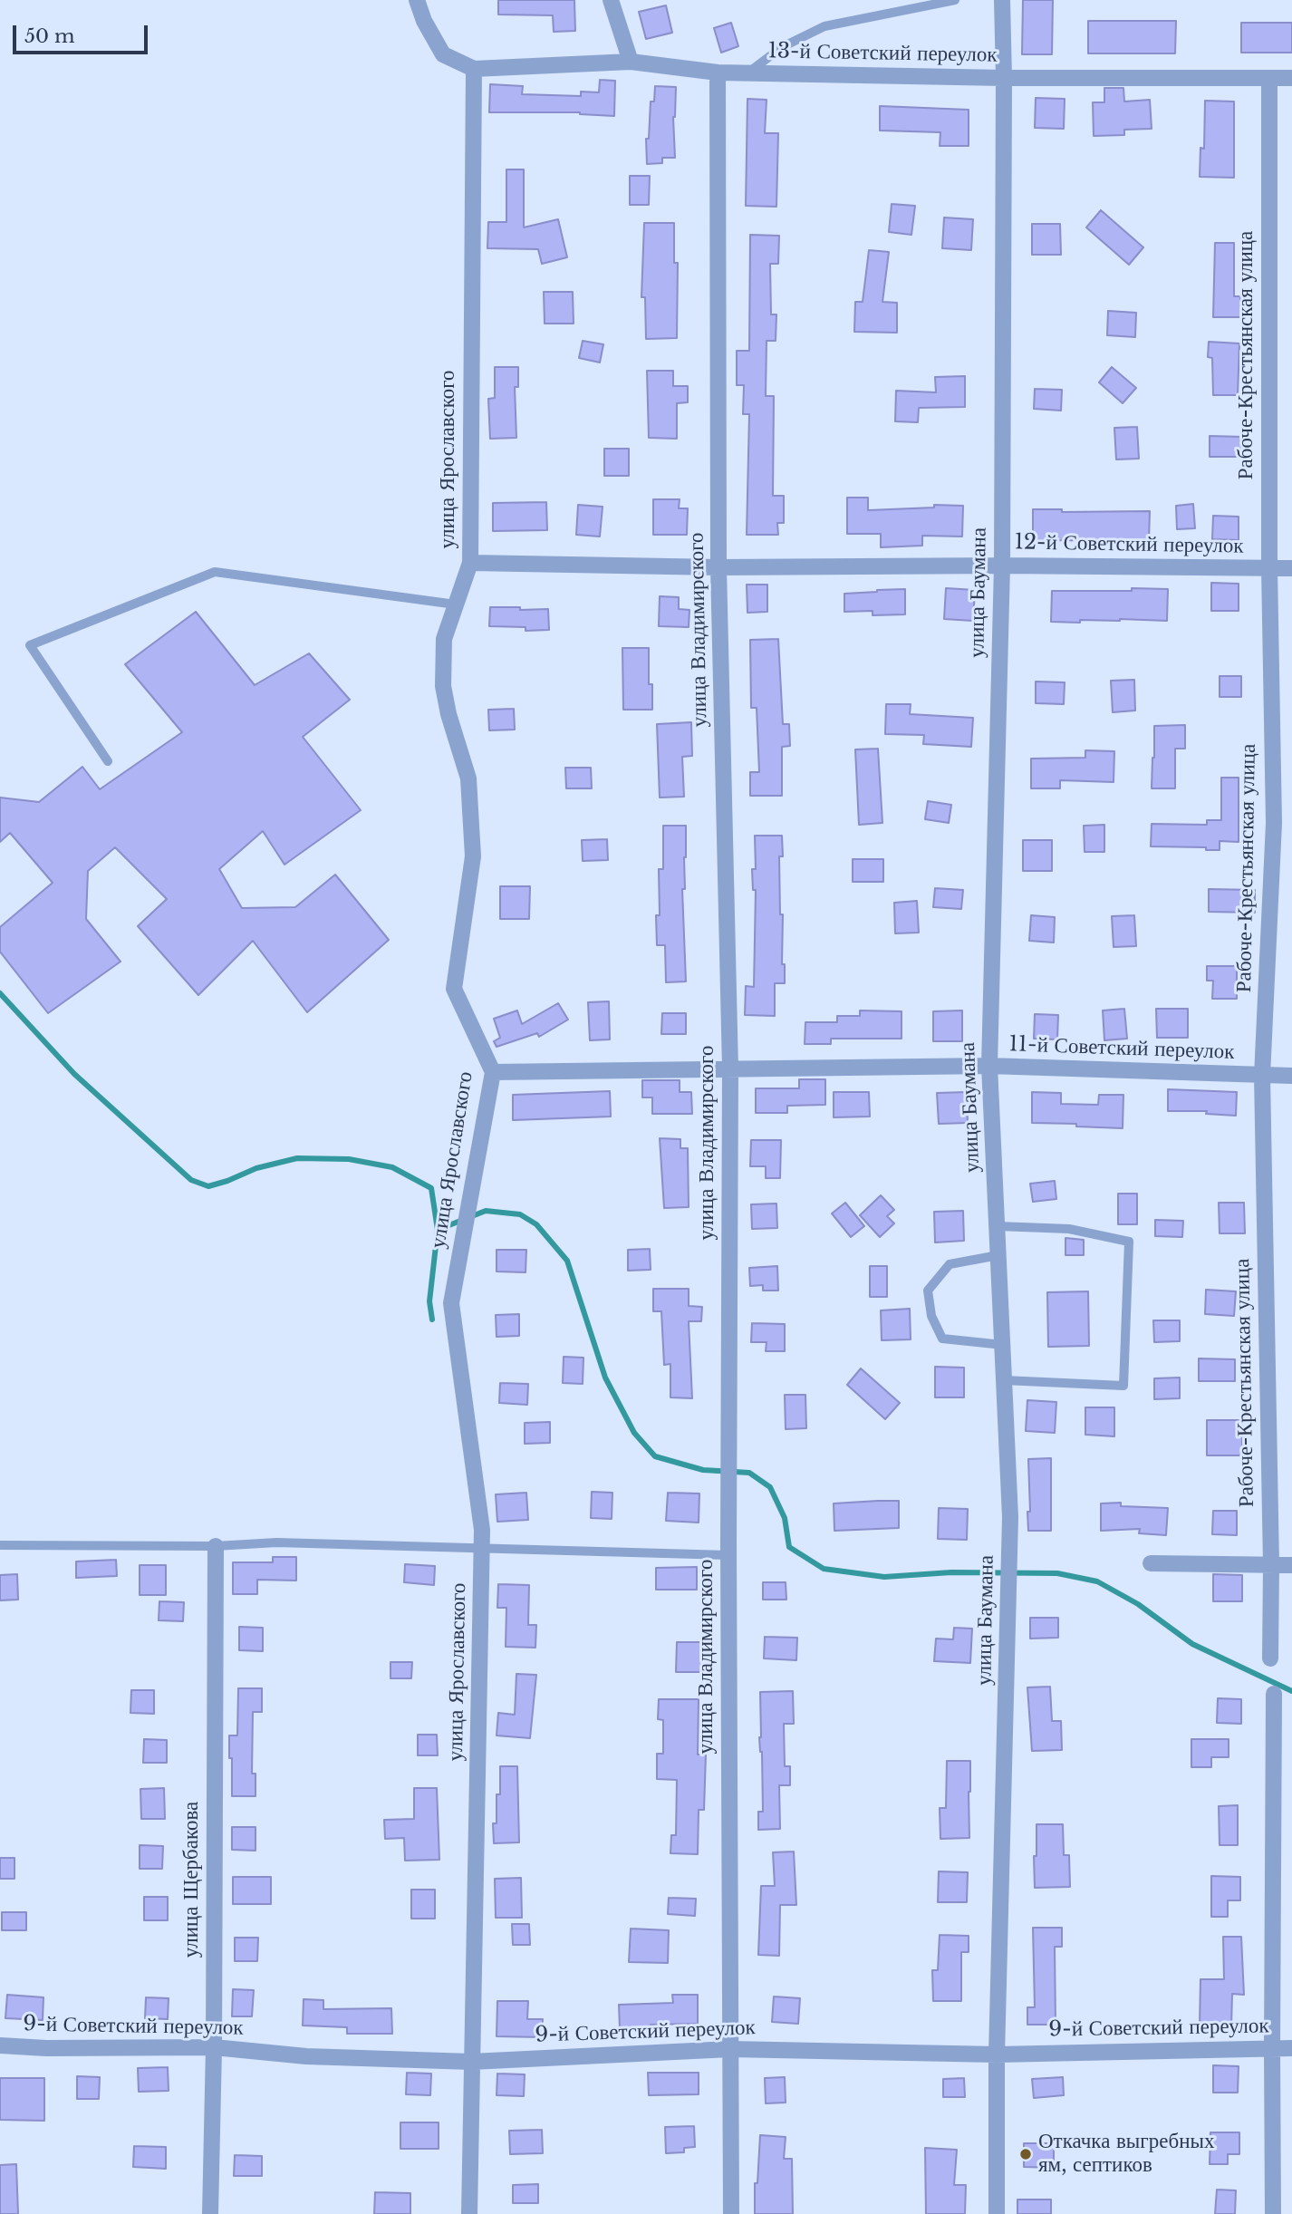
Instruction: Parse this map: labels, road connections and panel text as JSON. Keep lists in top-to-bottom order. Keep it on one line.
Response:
{"streets":{"street":["13-й Советский переулок","Рабоче-Крестьянская улица","улица Ярославского","12-й Советский переулок","улица Баумана","улица Владимирского","11-й Советский переулок","улица Щербакова","9-й Советский переулок"]},"crossings":[["13-й Советский переулок","Рабоче-Крестьянская улица"],["13-й Советский переулок","улица Ярославского"],["13-й Советский переулок","улица Баумана"],["13-й Советский переулок","улица Владимирского"],["Рабоче-Крестьянская улица","12-й Советский переулок"],["Рабоче-Крестьянская улица","11-й Советский переулок"],["улица Ярославского","12-й Советский переулок"],["улица Ярославского","11-й Советский переулок"],["улица Ярославского","9-й Советский переулок"],["12-й Советский переулок","улица Баумана"],["12-й Советский переулок","улица Владимирского"],["улица Баумана","11-й Советский переулок"],["улица Баумана","9-й Советский переулок"],["улица Владимирского","11-й Советский переулок"],["улица Владимирского","9-й Советский переулок"],["улица Щербакова","9-й Советский переулок"]],"places":["Откачка выгребных ям, септиков"],"scale_bar":"50 m"}
